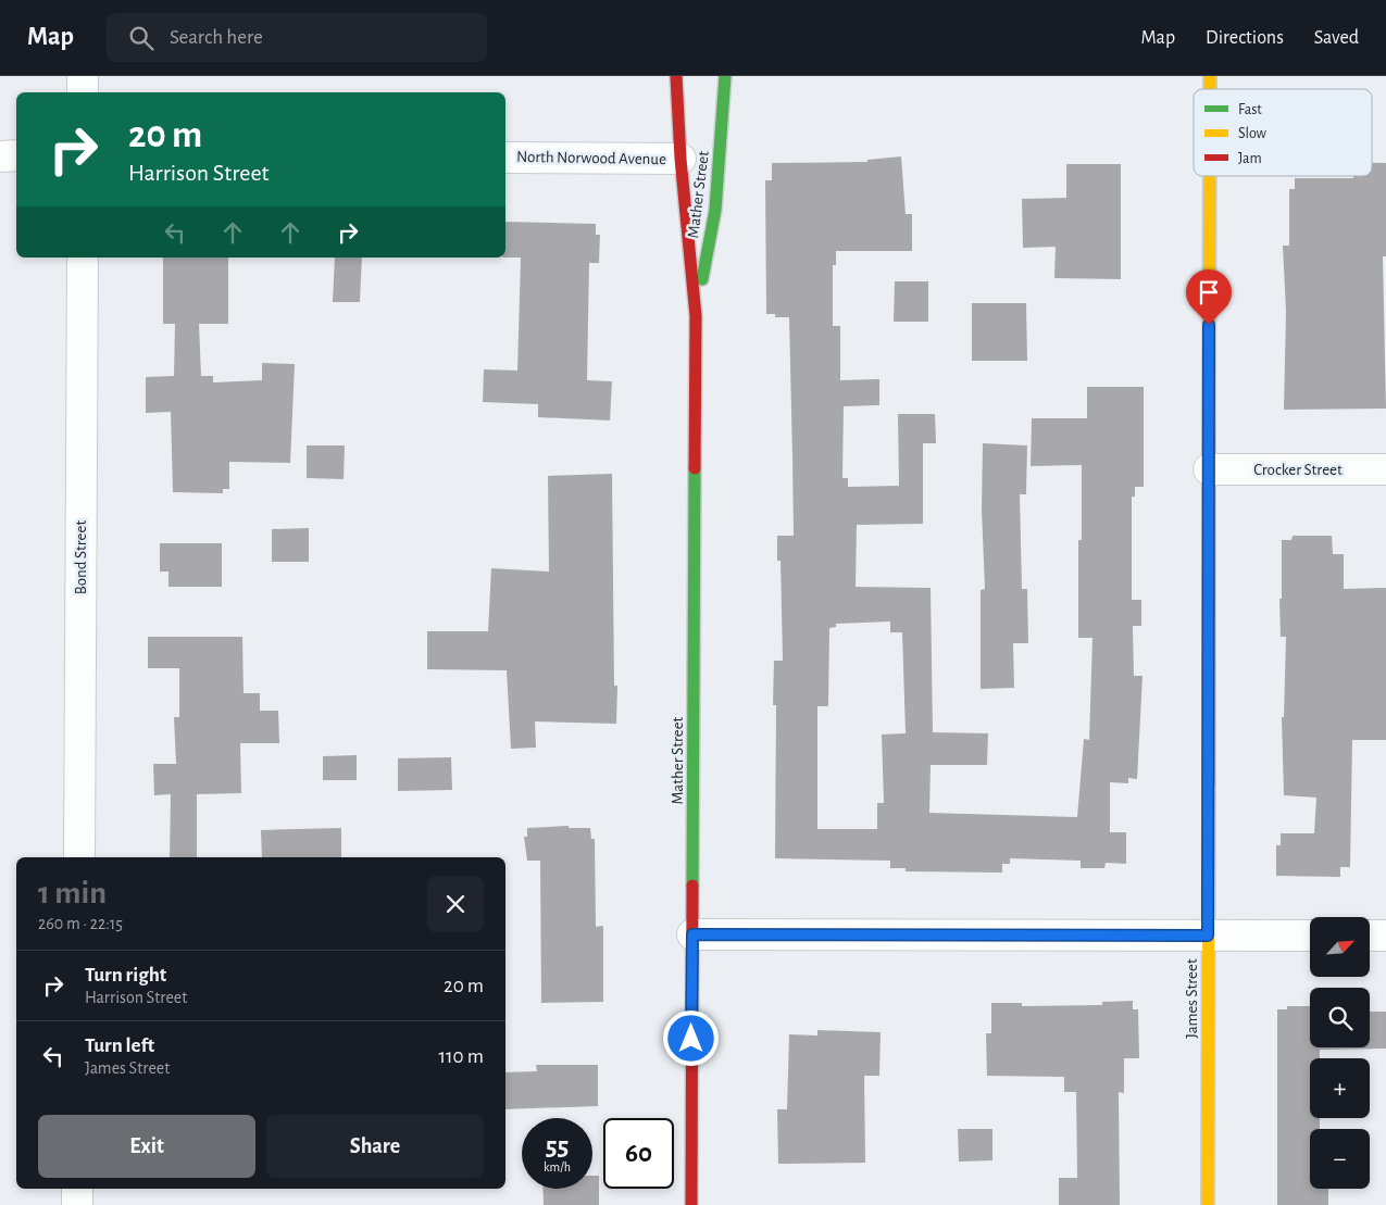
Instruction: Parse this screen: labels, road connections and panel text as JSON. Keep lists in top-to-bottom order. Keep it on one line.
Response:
{"streets":{"main road":["Mather Street","James Street"],"street":["North Norwood Avenue","Crocker Street","Bond Street"]},"crossings":[["North Norwood Avenue","Mather Street"],["Crocker Street","James Street"]],"legend":["Fast","Slow","Jam"],"north":"top right","page":{"header":"Map","search":"Search here","nav":["Map","Directions","Saved"],"turn":["20 m","Harrison Street"],"heading":["1 min","260 m · 22:15"],"map_buttons":["+","−"],"list":[{"name":"Turn right","note":"Harrison Street","value":"20 m"},{"name":"Turn left","note":"James Street","value":"110 m"}],"buttons":["Exit","Share"],"speed":"55 km/h","limit":"60"}}
